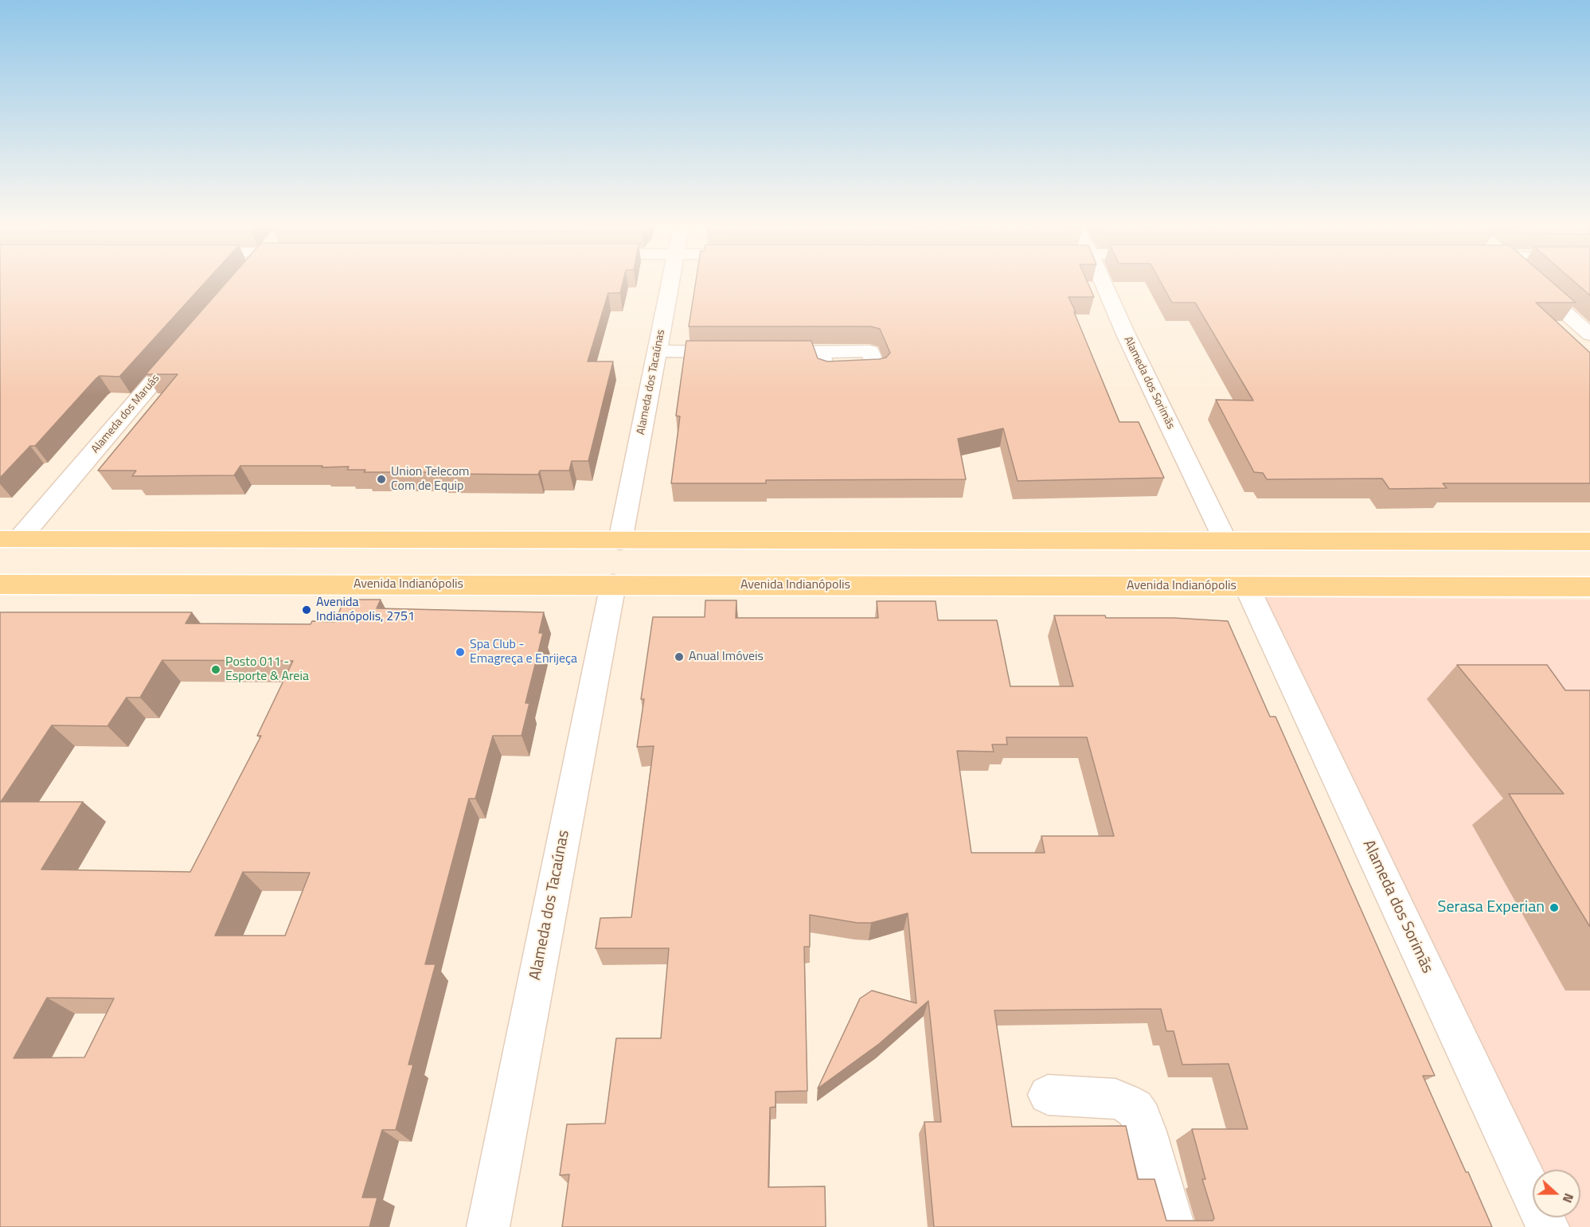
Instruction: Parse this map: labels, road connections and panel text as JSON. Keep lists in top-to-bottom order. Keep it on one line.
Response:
{"streets":{"main road":["Avenida Indianópolis"],"street":["Alameda dos Tacaúnas","Alameda dos Sorimãs","Alameda dos Maruás"]},"crossings":[["Alameda dos Tacaúnas","Avenida Indianópolis"],["Alameda dos Sorimãs","Avenida Indianópolis"]],"places":["Union Telecom Com de Equip","Avenida Indianópolis, 2751","Spa Club - Emagreça e Enrijeça","Anual Imóveis","Posto 011 - Esporte & Areia","Serasa Experian"],"north":"right"}
